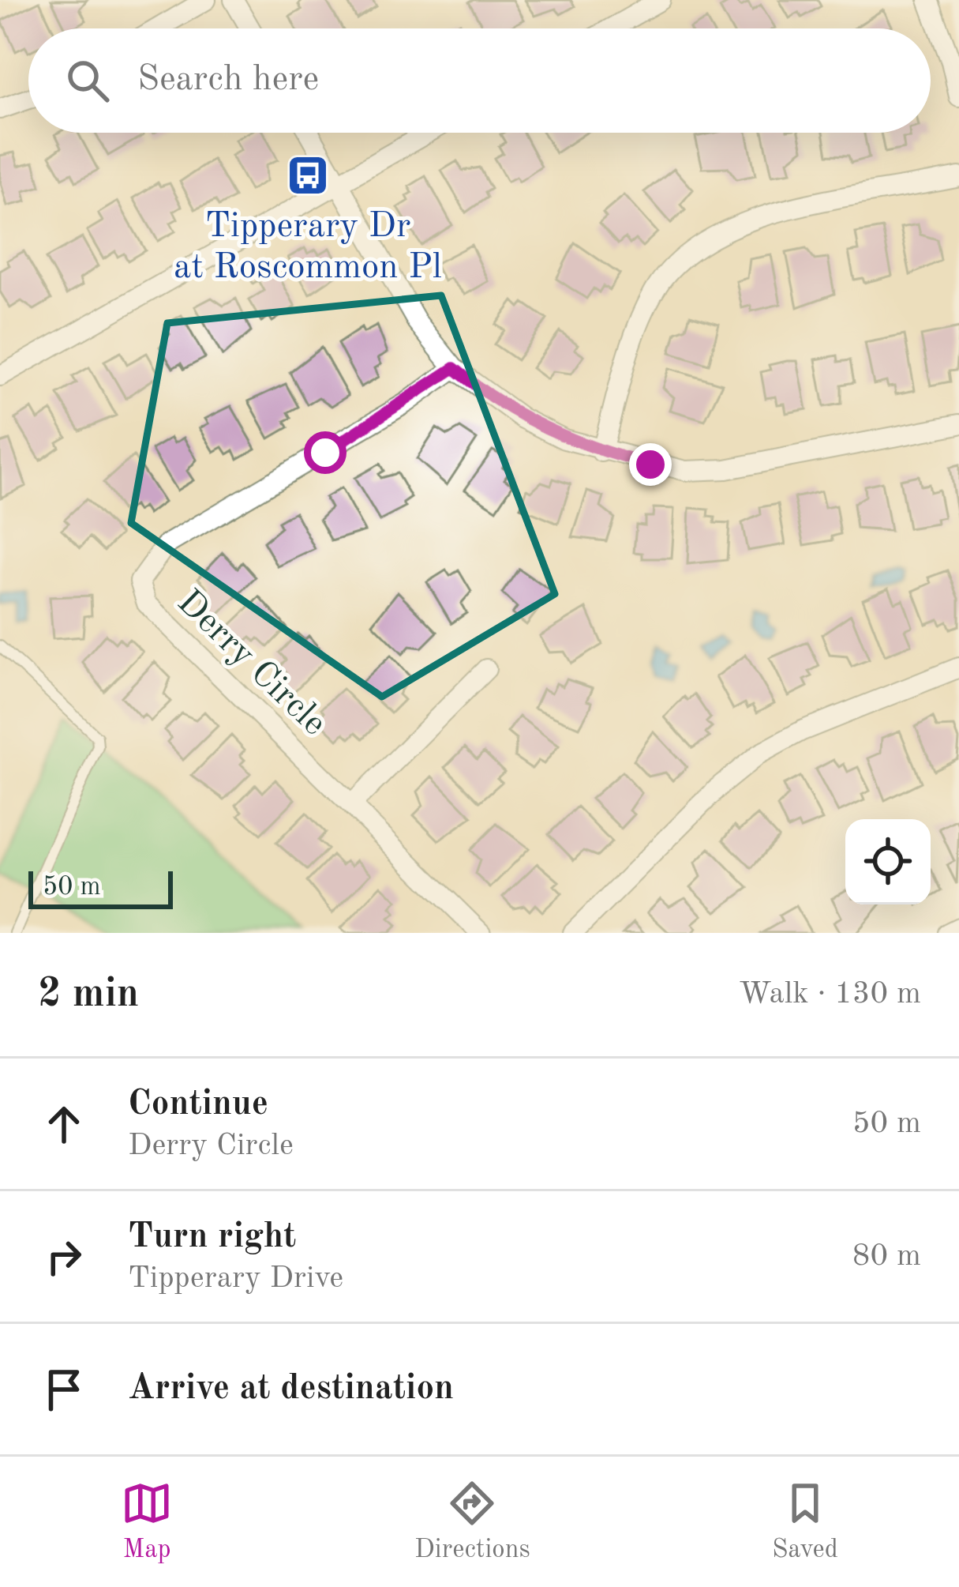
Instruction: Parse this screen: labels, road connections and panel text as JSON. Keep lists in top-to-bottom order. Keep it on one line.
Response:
{"streets":{"street":["Derry Circle"]},"places":{"bus stop":["Tipperary Dr at Roscommon Pl"]},"scale_bar":"50 m","page":{"search":"Search here","scale":"50 m","heading":["2 min","Walk · 130 m"],"list":[["Continue","Derry Circle","50 m"],["Turn right","Tipperary Drive","80 m"],"Arrive at destination"],"nav":["Map","Directions","Saved"]}}
